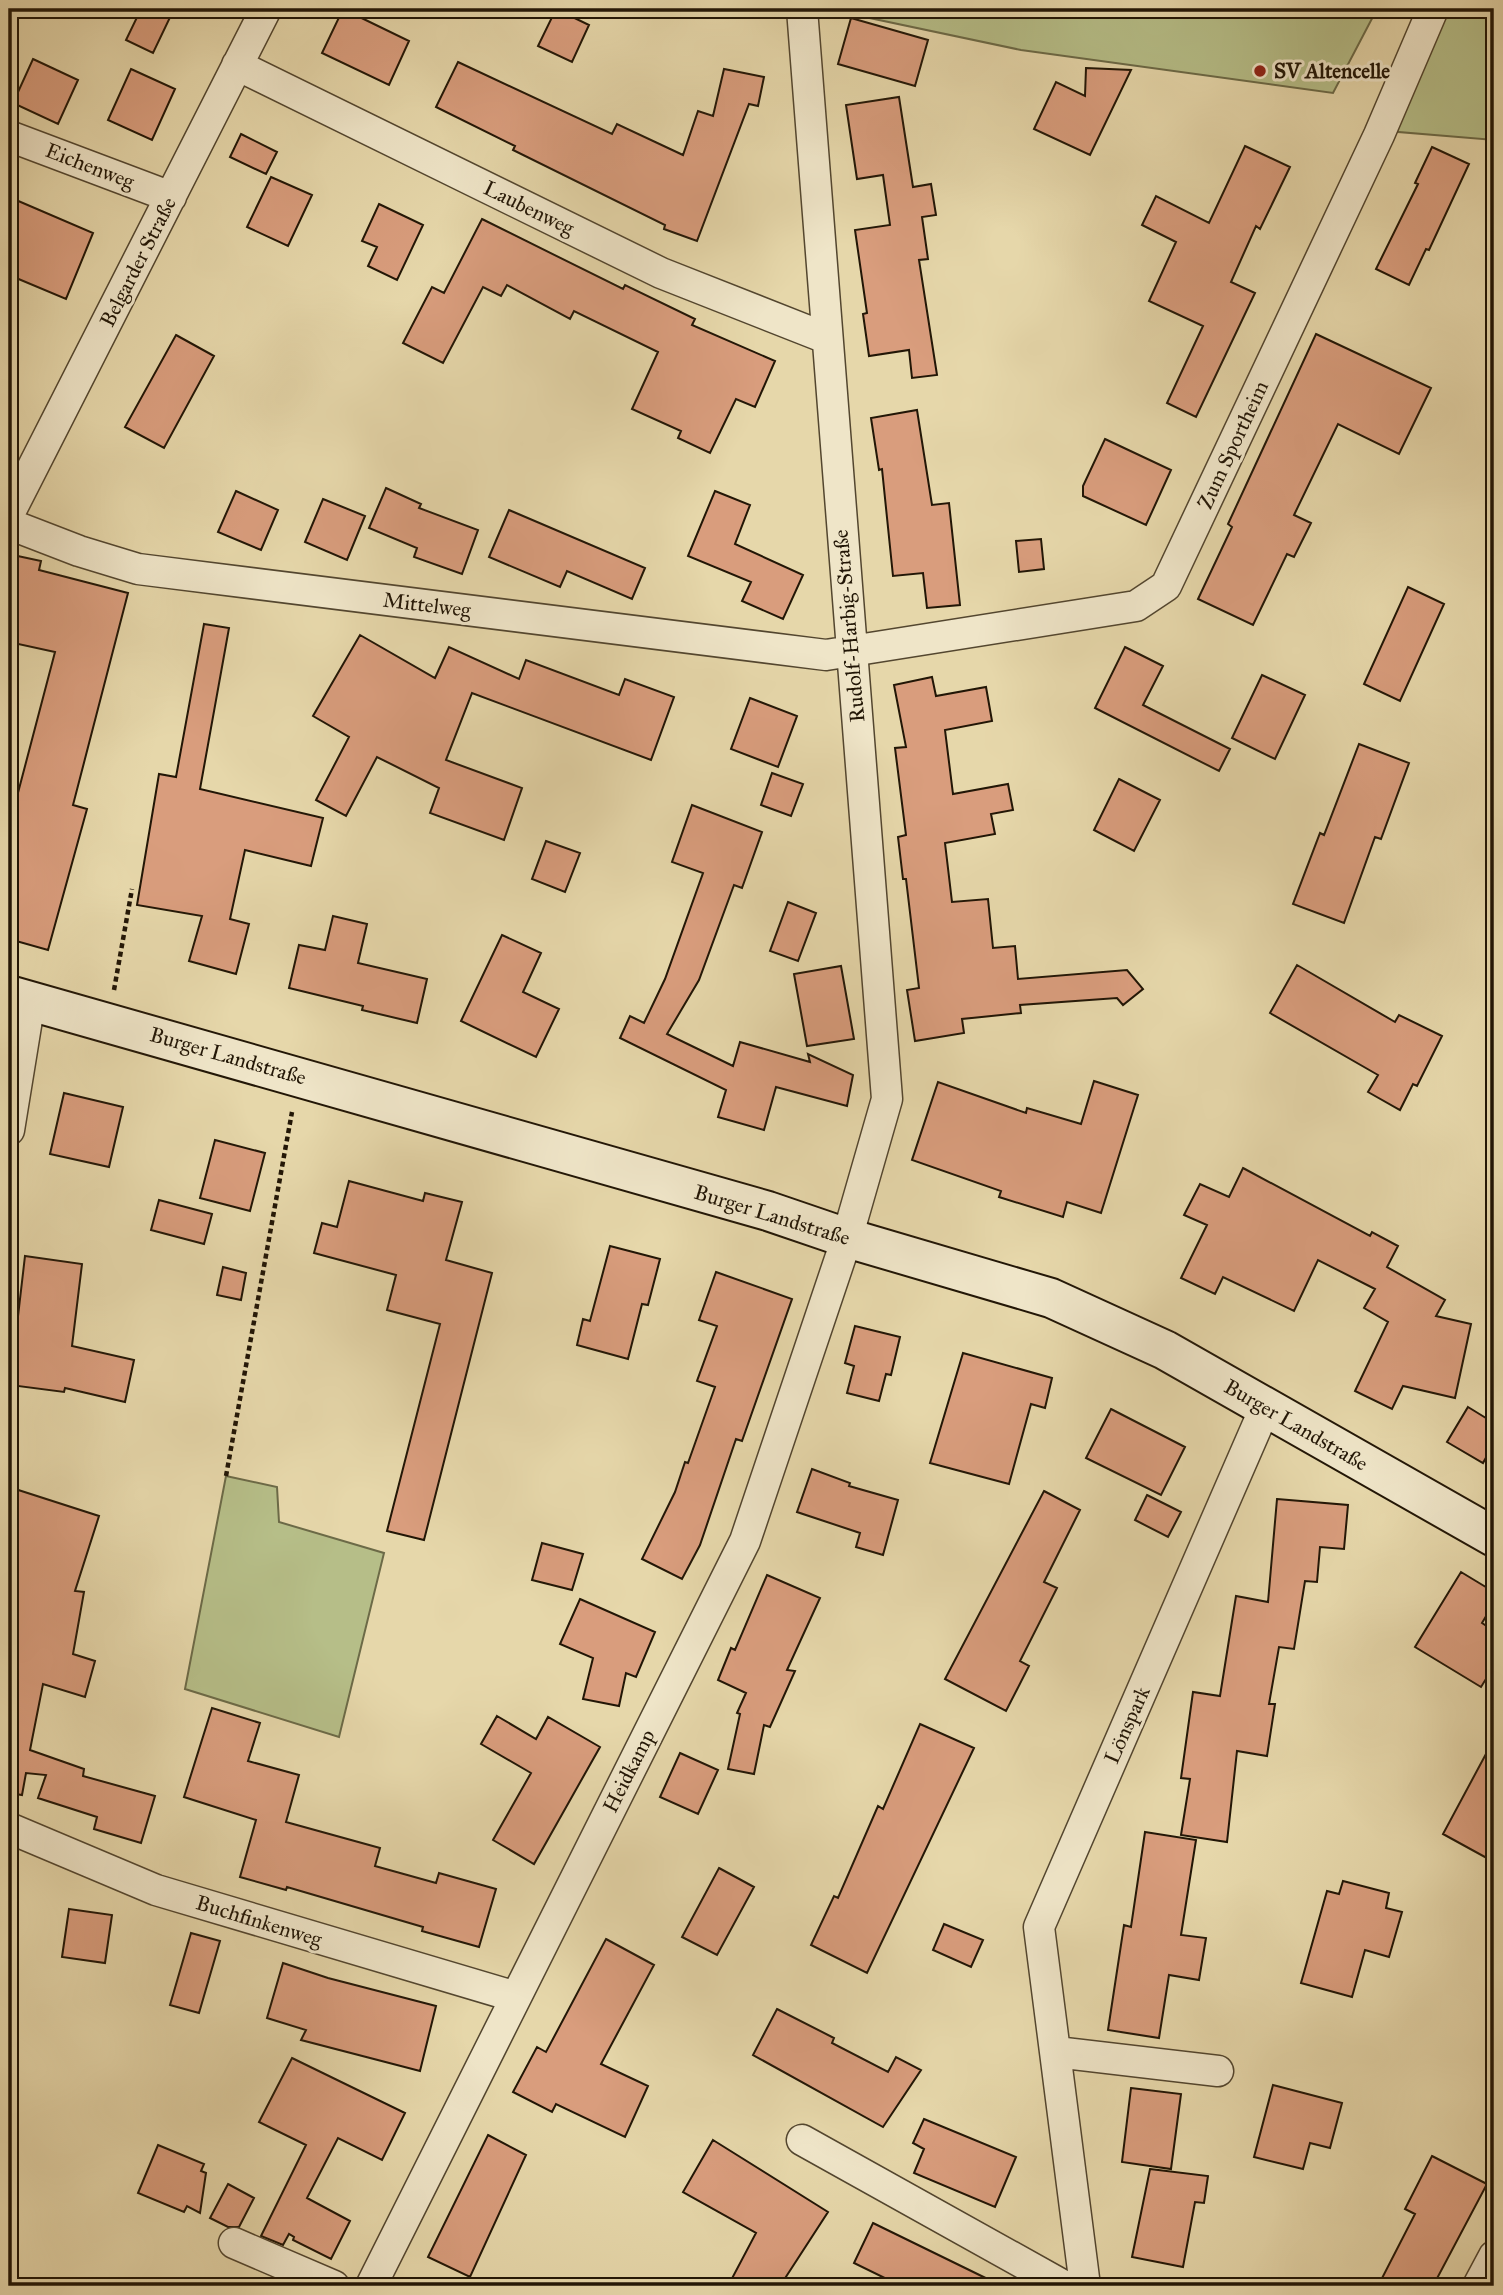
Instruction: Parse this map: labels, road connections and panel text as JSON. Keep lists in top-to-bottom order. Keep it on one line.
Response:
{"streets":{"street":["Eichenweg","Laubenweg","Belgarder Straße","Zum Sportheim","Mittelweg","Rudolf-Harbig-Straße","Burger Landstraße","Lönspark","Heidkamp","Buchfinkenweg"]},"crossings":[["Eichenweg","Belgarder Straße"],["Laubenweg","Belgarder Straße"],["Laubenweg","Rudolf-Harbig-Straße"],["Zum Sportheim","Mittelweg"],["Zum Sportheim","Rudolf-Harbig-Straße"],["Mittelweg","Rudolf-Harbig-Straße"],["Rudolf-Harbig-Straße","Burger Landstraße"],["Rudolf-Harbig-Straße","Heidkamp"],["Burger Landstraße","Lönspark"],["Burger Landstraße","Heidkamp"],["Heidkamp","Buchfinkenweg"]],"places":["SV Altencelle"]}
